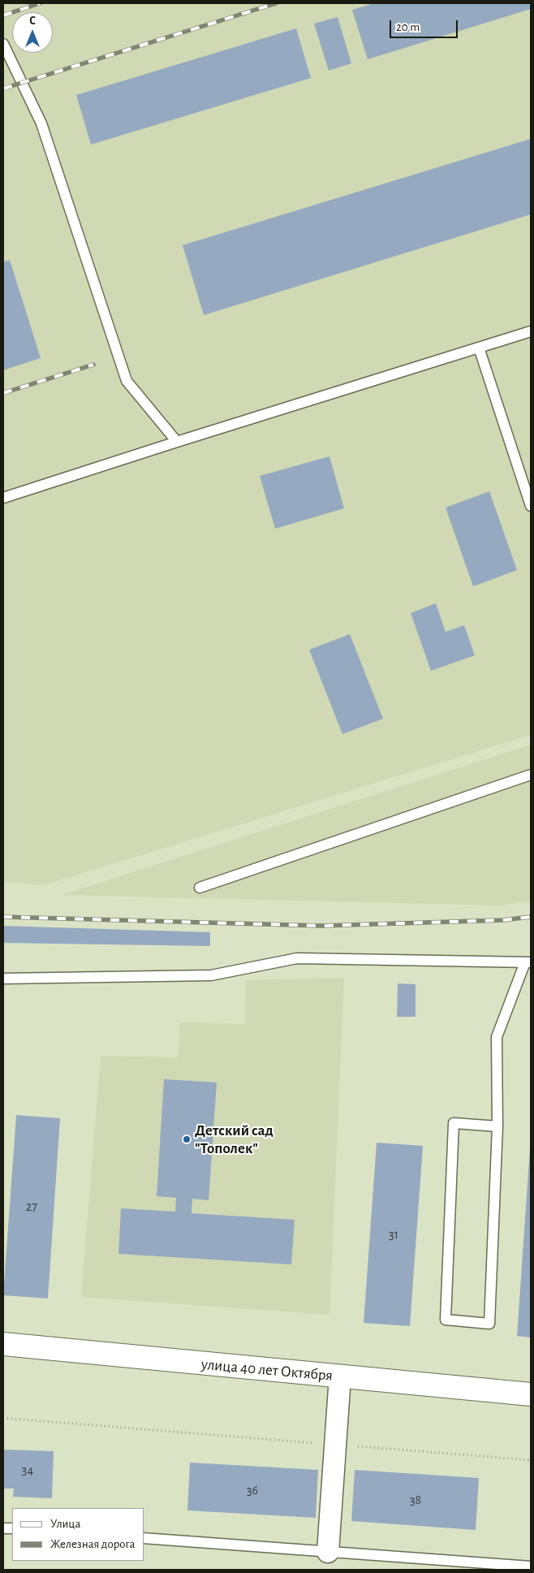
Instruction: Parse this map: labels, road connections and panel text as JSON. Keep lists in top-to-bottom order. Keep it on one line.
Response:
{"streets":{"main road":["улица 40 лет Октября"]},"places":["Детский сад \"Тополек\""],"house_numbers":["27","31","34","36","38"],"legend":["Улица","Железная дорога"],"scale_bar":"20 m","north":"top"}
